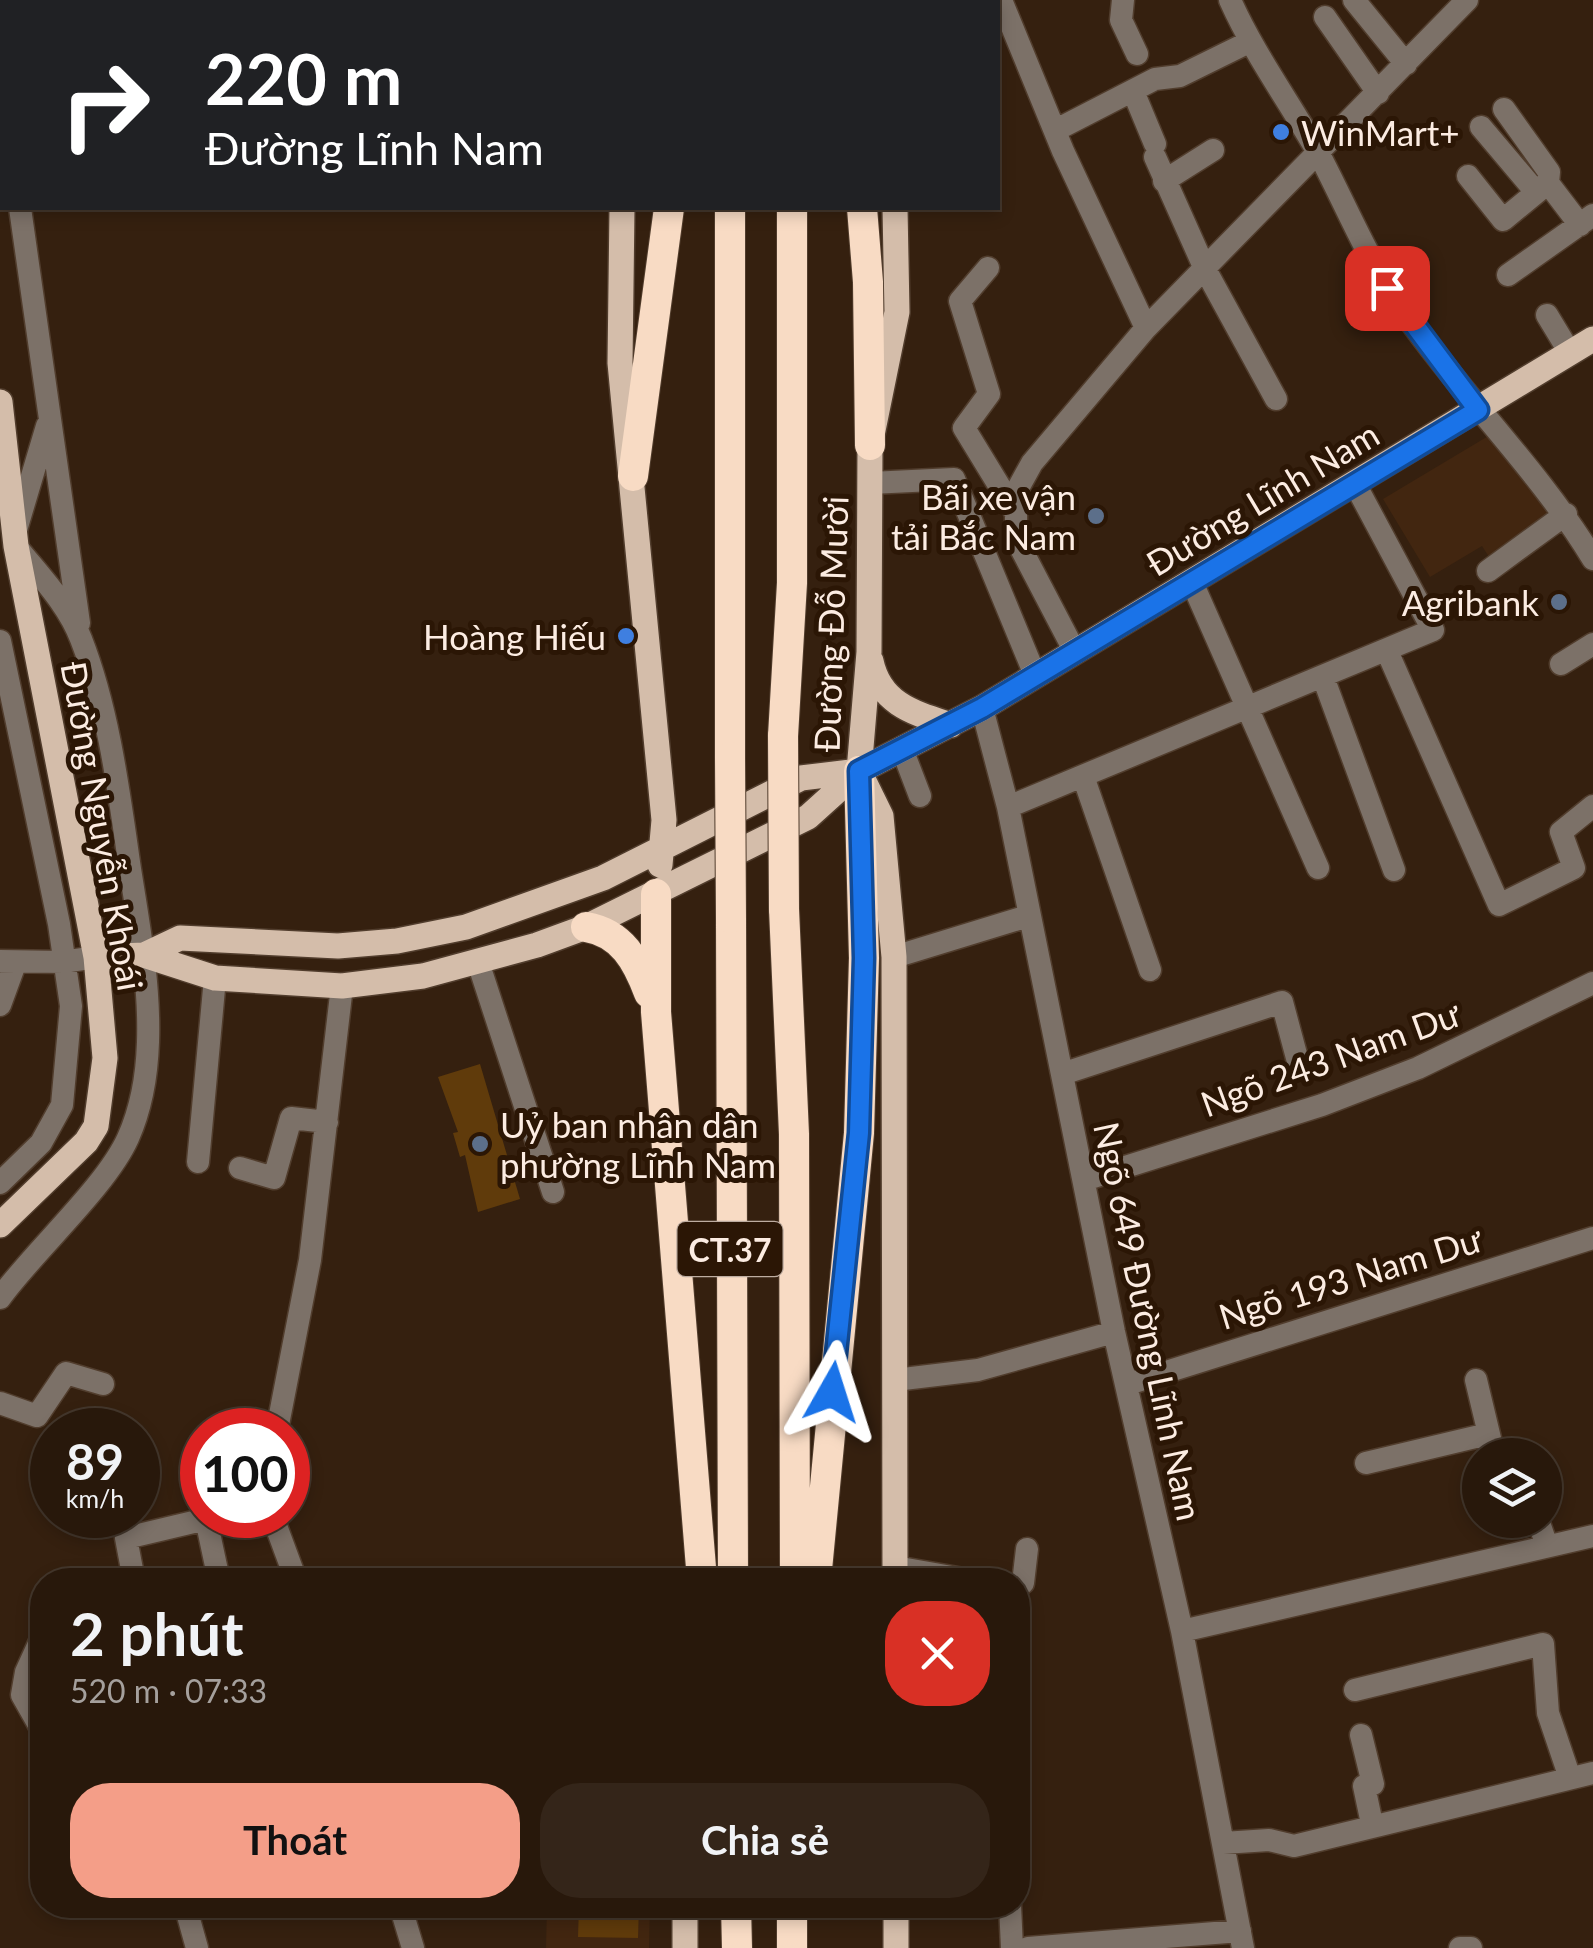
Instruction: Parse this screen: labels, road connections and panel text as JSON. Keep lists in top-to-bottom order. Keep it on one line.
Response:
{"streets":{"highway":["CT.37"],"main road":["Đường Lĩnh Nam","Đường Đỗ Mười","Đường Nguyễn Khoái"],"street":["Ngõ 243 Nam Dư","Ngõ 193 Nam Dư","Ngõ 649 Đường Lĩnh Nam"]},"crossings":[["Đường Lĩnh Nam","Đường Đỗ Mười"],["Đường Lĩnh Nam","Đường Nguyễn Khoái"],["Đường Lĩnh Nam","Ngõ 649 Đường Lĩnh Nam"],["Ngõ 243 Nam Dư","Ngõ 649 Đường Lĩnh Nam"],["Ngõ 193 Nam Dư","Ngõ 649 Đường Lĩnh Nam"]],"places":["WinMart+","Bãi xe vận tải Bắc Nam","Agribank","Hoàng Hiếu","Uỷ ban nhân dân phường Lĩnh Nam"],"page":{"turn":["220 m","Đường Lĩnh Nam"],"speed":"89 km/h","limit":"100","heading":["2 phút","520 m · 07:33"],"buttons":["Thoát","Chia sẻ"]}}
